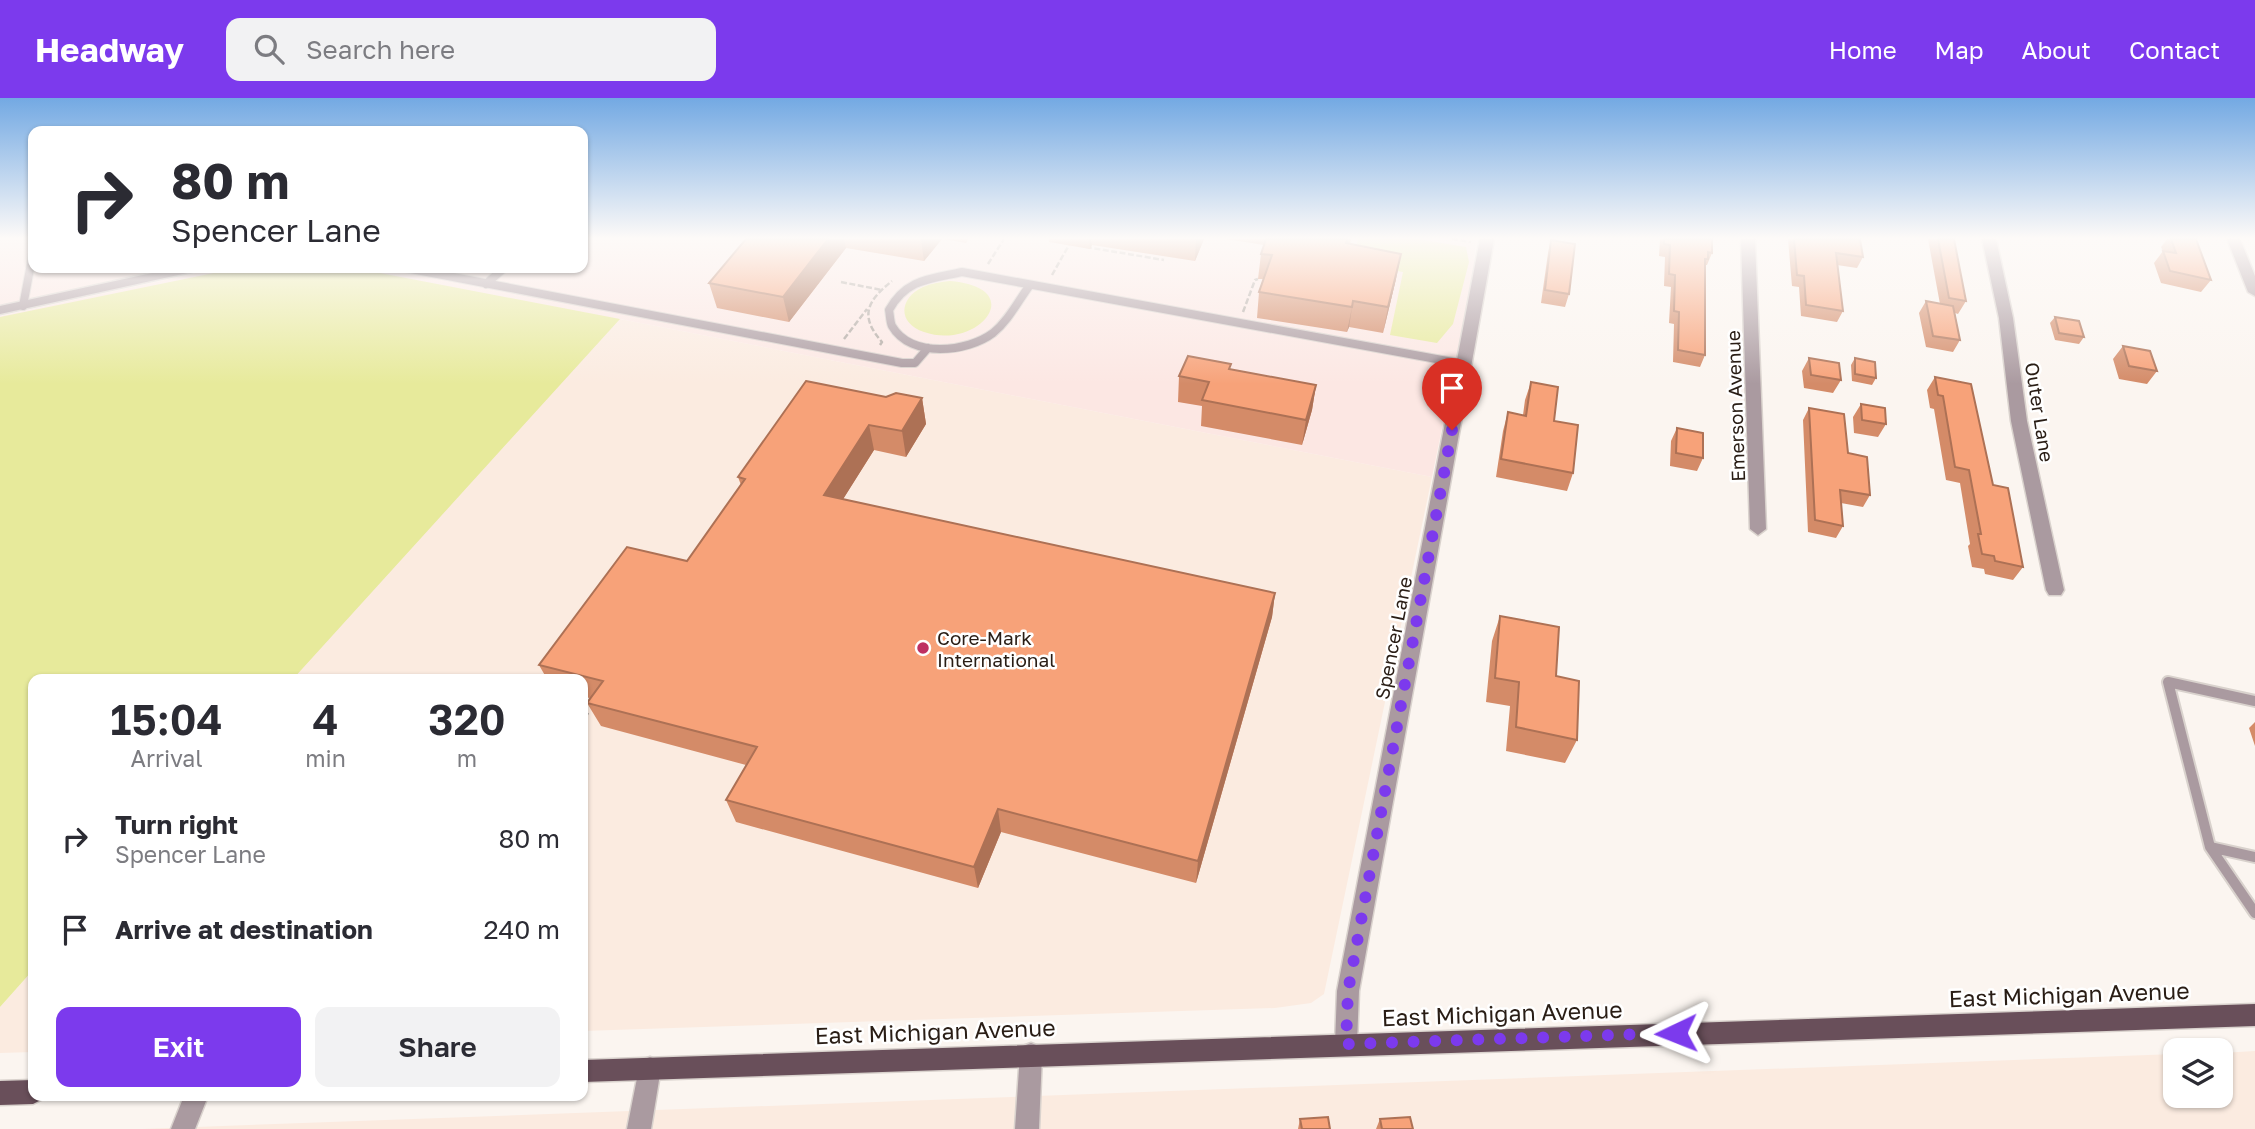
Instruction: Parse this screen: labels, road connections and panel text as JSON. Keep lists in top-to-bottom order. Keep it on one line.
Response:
{"streets":{"main road":["East Michigan Avenue"],"street":["Emerson Avenue","Outer Lane","Spencer Lane"]},"crossings":[["Spencer Lane","East Michigan Avenue"]],"places":["Core-Mark International"],"page":{"header":"Headway","search":"Search here","nav":["Home","Map","About","Contact"],"turn":["80 m","Spencer Lane"],"eta":["15:04","Arrival","4","min","320","m"],"list":[{"name":"Turn right","note":"Spencer Lane","value":"80 m"},{"name":"Arrive at destination","value":"240 m"}],"buttons":["Exit","Share"]}}
